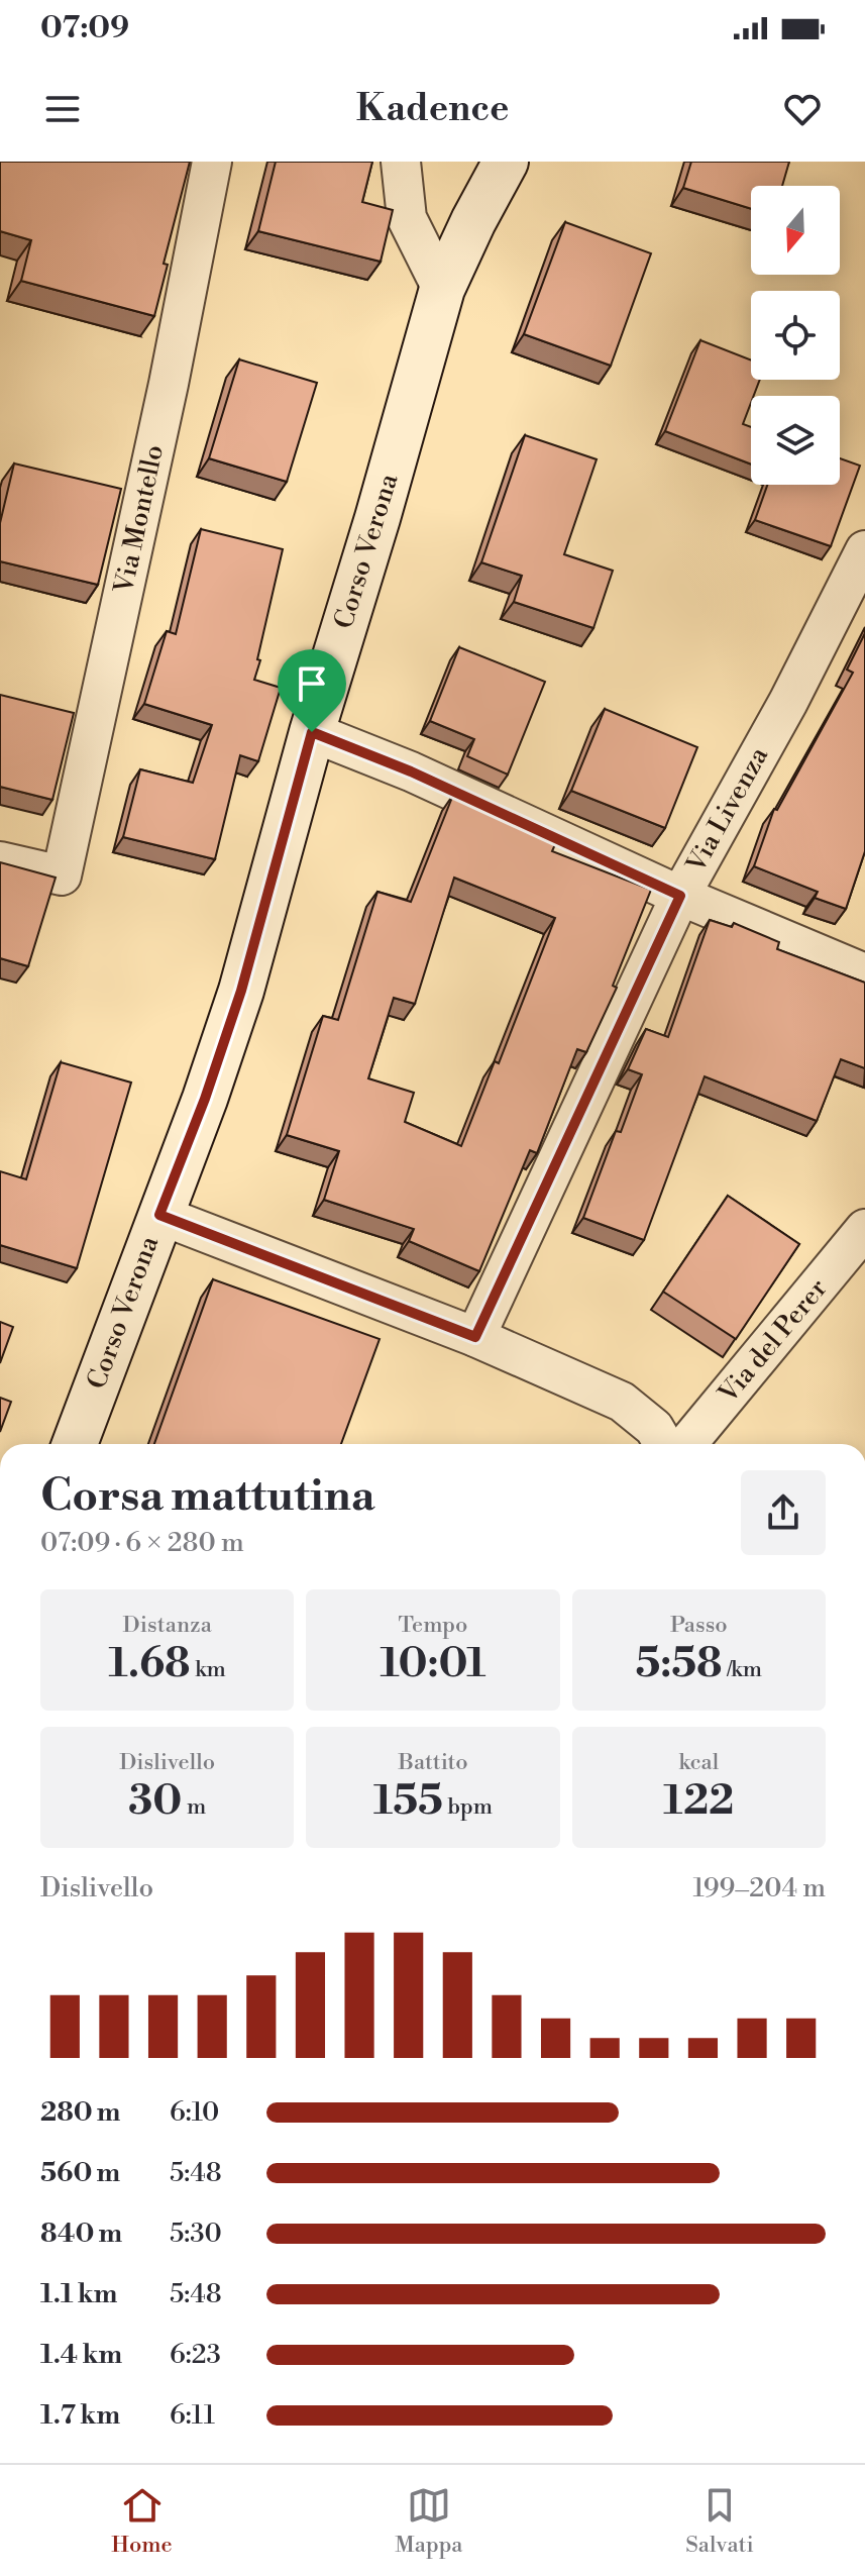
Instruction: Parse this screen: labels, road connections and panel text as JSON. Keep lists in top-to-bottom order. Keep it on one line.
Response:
{"streets":{"main road":["Corso Verona"],"street":["Via Montello","Via Livenza","Via del Perer"]},"north":"bottom","page":{"status":"07:09","header":"Kadence","heading":["Corsa mattutina","07:09 · 6 × 280 m"],"stats":[["Distanza","1.68 km"],["Tempo","10:01"],["Passo","5:58 /km"],["Dislivello","30 m"],["Battito","155 bpm"],["kcal","122"]],"chart":["Dislivello","199–204 m"],"list":[{"name":"280 m","note":"6:10"},{"name":"560 m","note":"5:48"},{"name":"840 m","note":"5:30"},{"name":"1.1 km","note":"5:48"},{"name":"1.4 km","note":"6:23"},{"name":"1.7 km","note":"6:11"}],"tabs":["Home","Mappa","Salvati"]}}
